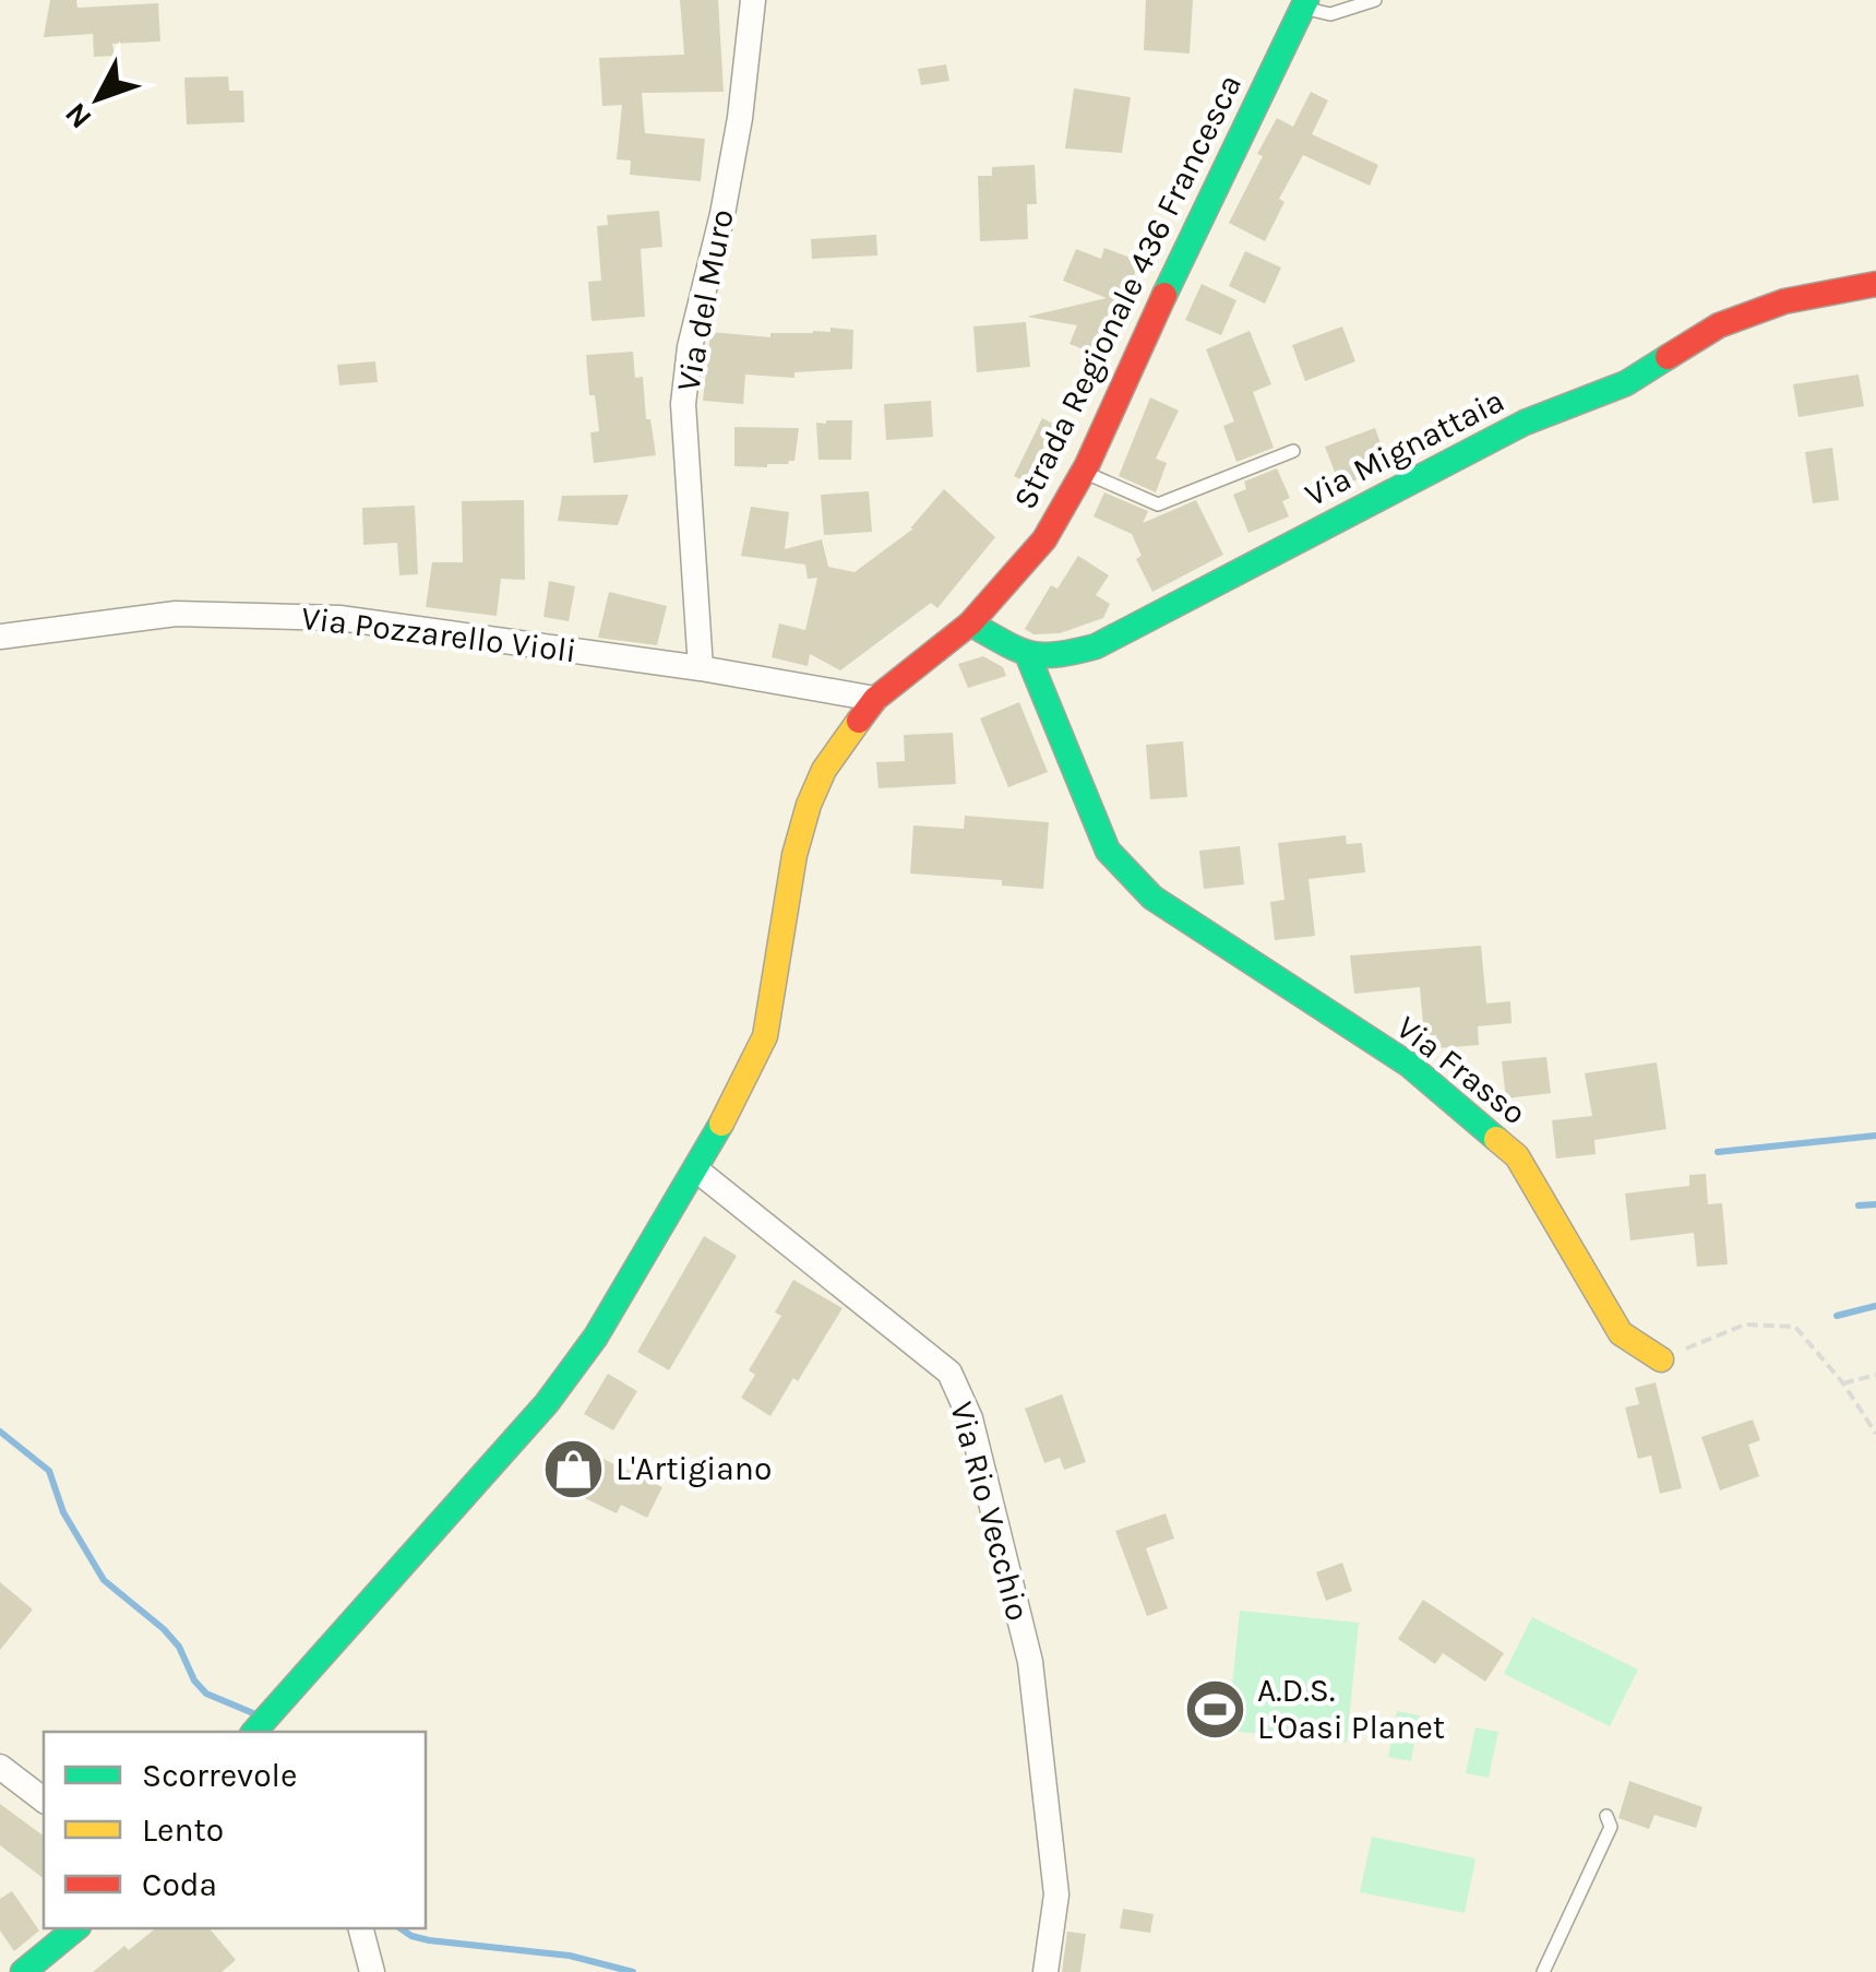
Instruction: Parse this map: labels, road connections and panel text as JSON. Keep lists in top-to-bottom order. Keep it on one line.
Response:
{"streets":{"street":["Strada Regionale 436 Francesca","Via del Muro","Via Mignattaia","Via Pozzarello Violi","Via Frasso","Via Rio Vecchio"]},"crossings":[["Strada Regionale 436 Francesca","Via Pozzarello Violi"],["Strada Regionale 436 Francesca","Via Rio Vecchio"],["Via del Muro","Via Pozzarello Violi"],["Via Mignattaia","Via Frasso"]],"places":{"shop":["L'Artigiano"],"sports":["A.D.S. L'Oasi Planet"]},"legend":["Scorrevole","Lento","Coda"],"north":"bottom left"}
